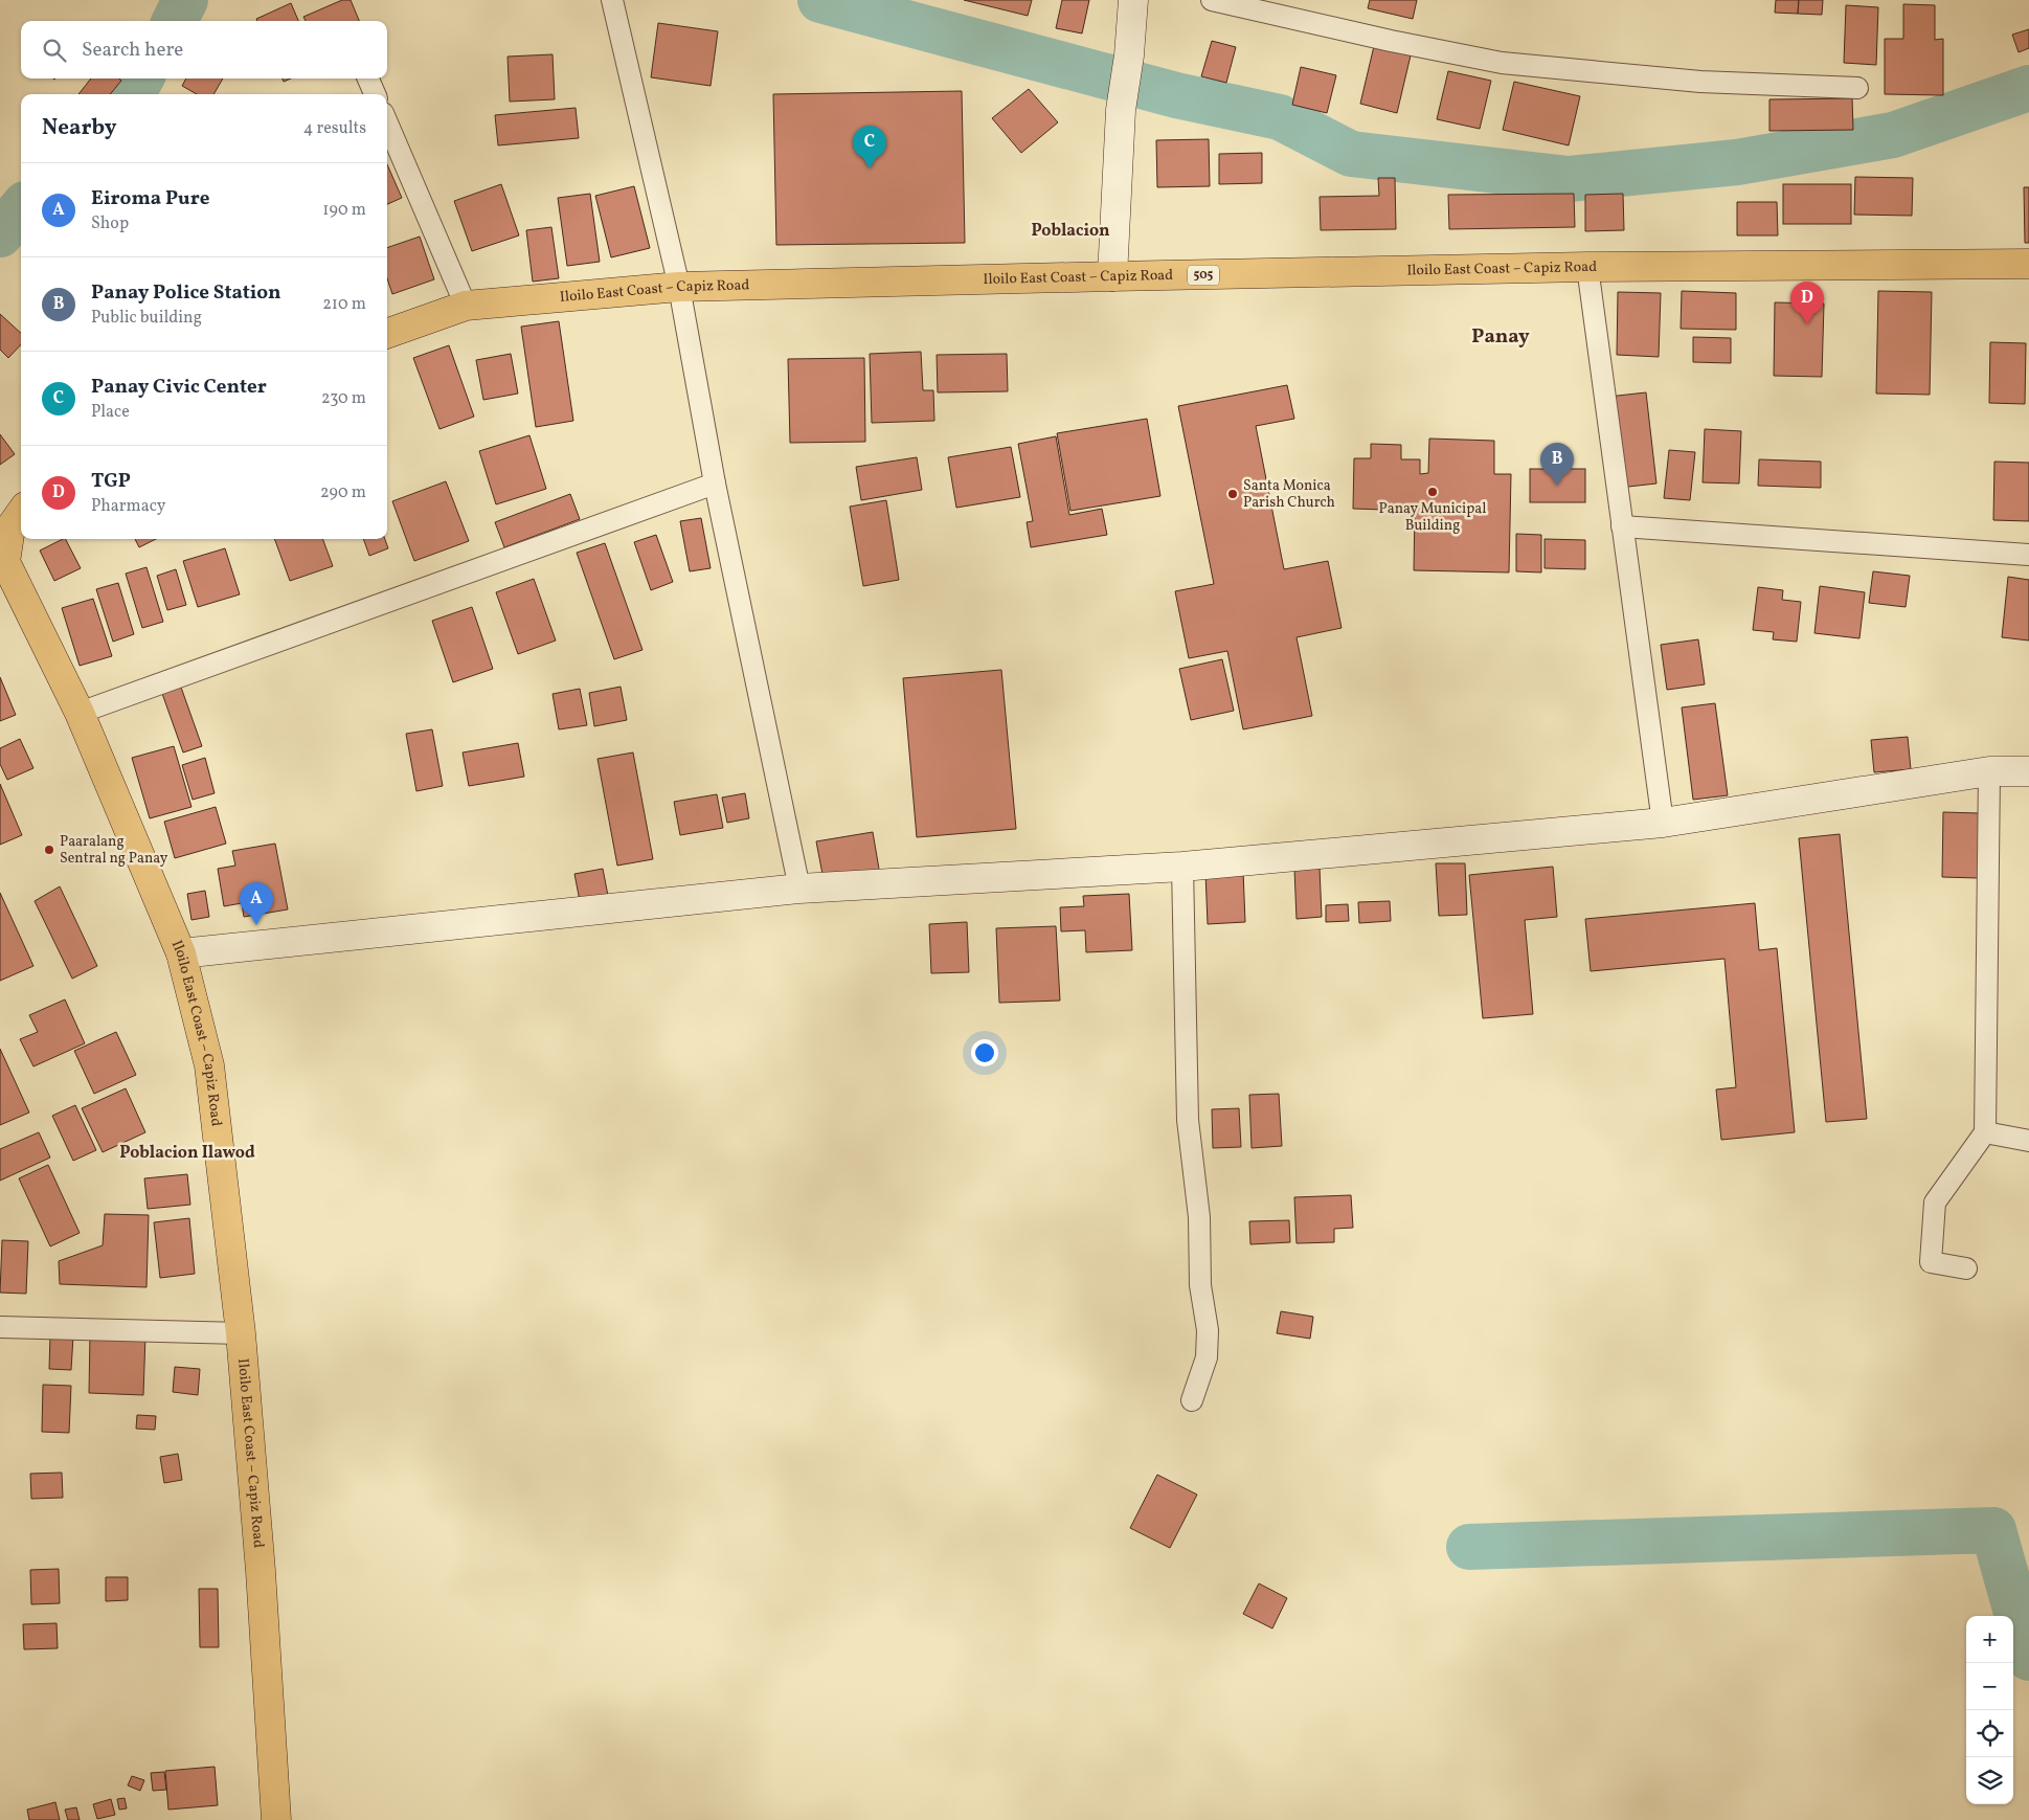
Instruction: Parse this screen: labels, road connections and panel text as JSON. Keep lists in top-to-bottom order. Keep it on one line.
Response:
{"streets":{"main road":["Iloilo East Coast – Capiz Road","505"]},"districts":["Poblacion","Panay","Poblacion Ilawod"],"places":["Panay Municipal Building","Santa Monica Parish Church","Paaralang Sentral ng Panay"],"page":{"search":"Search here","heading":["Nearby","4 results"],"pins":["C","D","B","A"],"list":[{"mark":"A","name":"Eiroma Pure","note":"Shop","value":"190 m"},{"mark":"B","name":"Panay Police Station","note":"Public building","value":"210 m"},{"mark":"C","name":"Panay Civic Center","note":"Place","value":"230 m"},{"mark":"D","name":"TGP","note":"Pharmacy","value":"290 m"}],"map_buttons":["+","−"]}}
